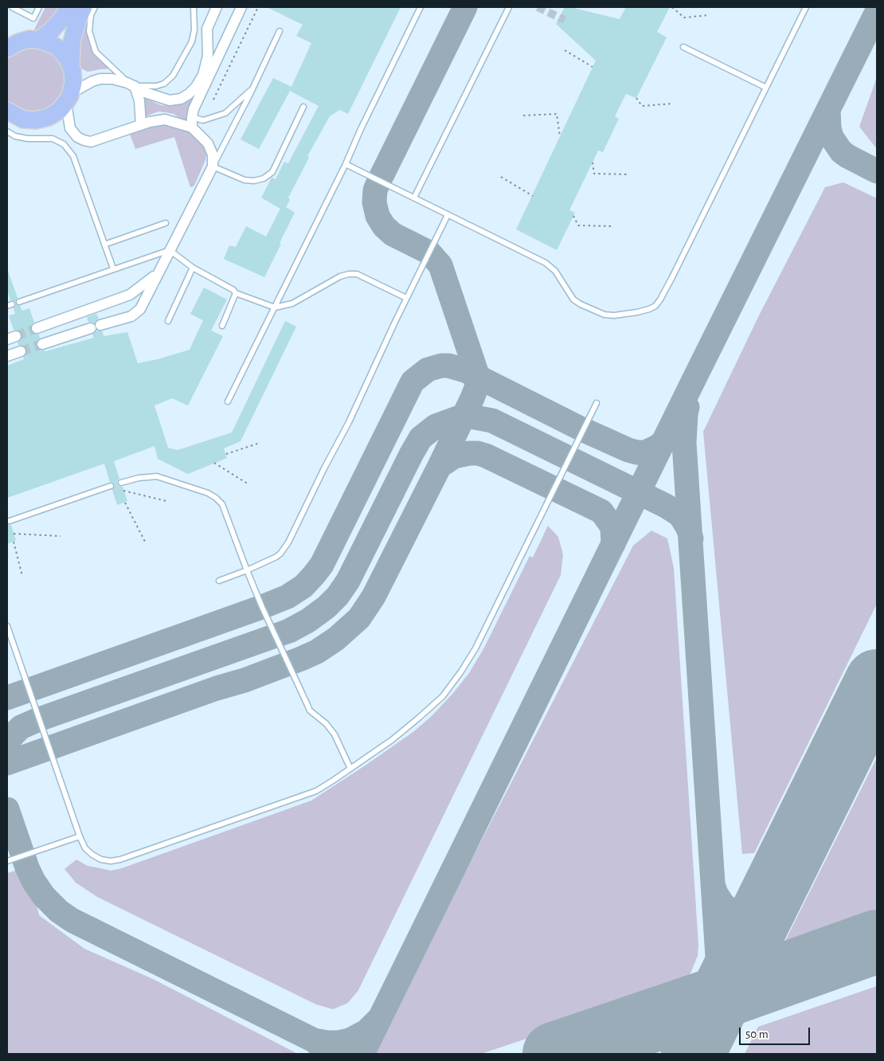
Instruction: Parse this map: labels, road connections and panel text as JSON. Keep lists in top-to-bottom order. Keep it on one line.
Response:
{"scale_bar":"50 m"}
